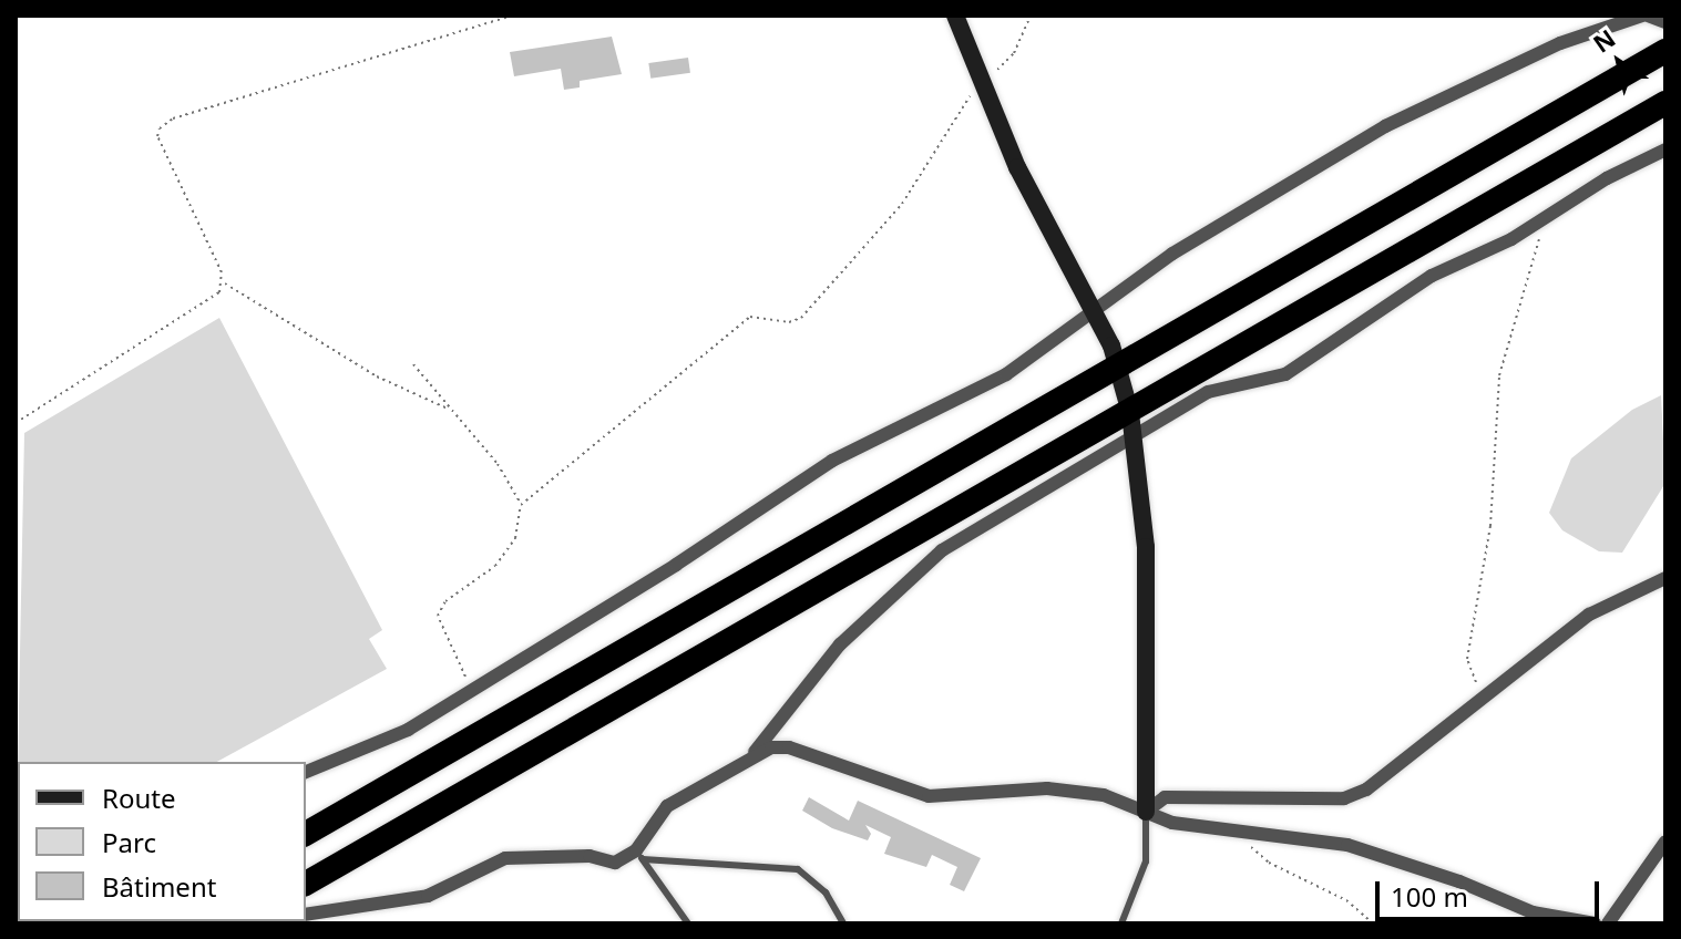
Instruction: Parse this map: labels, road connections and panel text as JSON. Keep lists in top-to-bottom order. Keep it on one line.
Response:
{"legend":["Route","Parc","Bâtiment"],"scale_bar":"100 m","north":"top left"}
